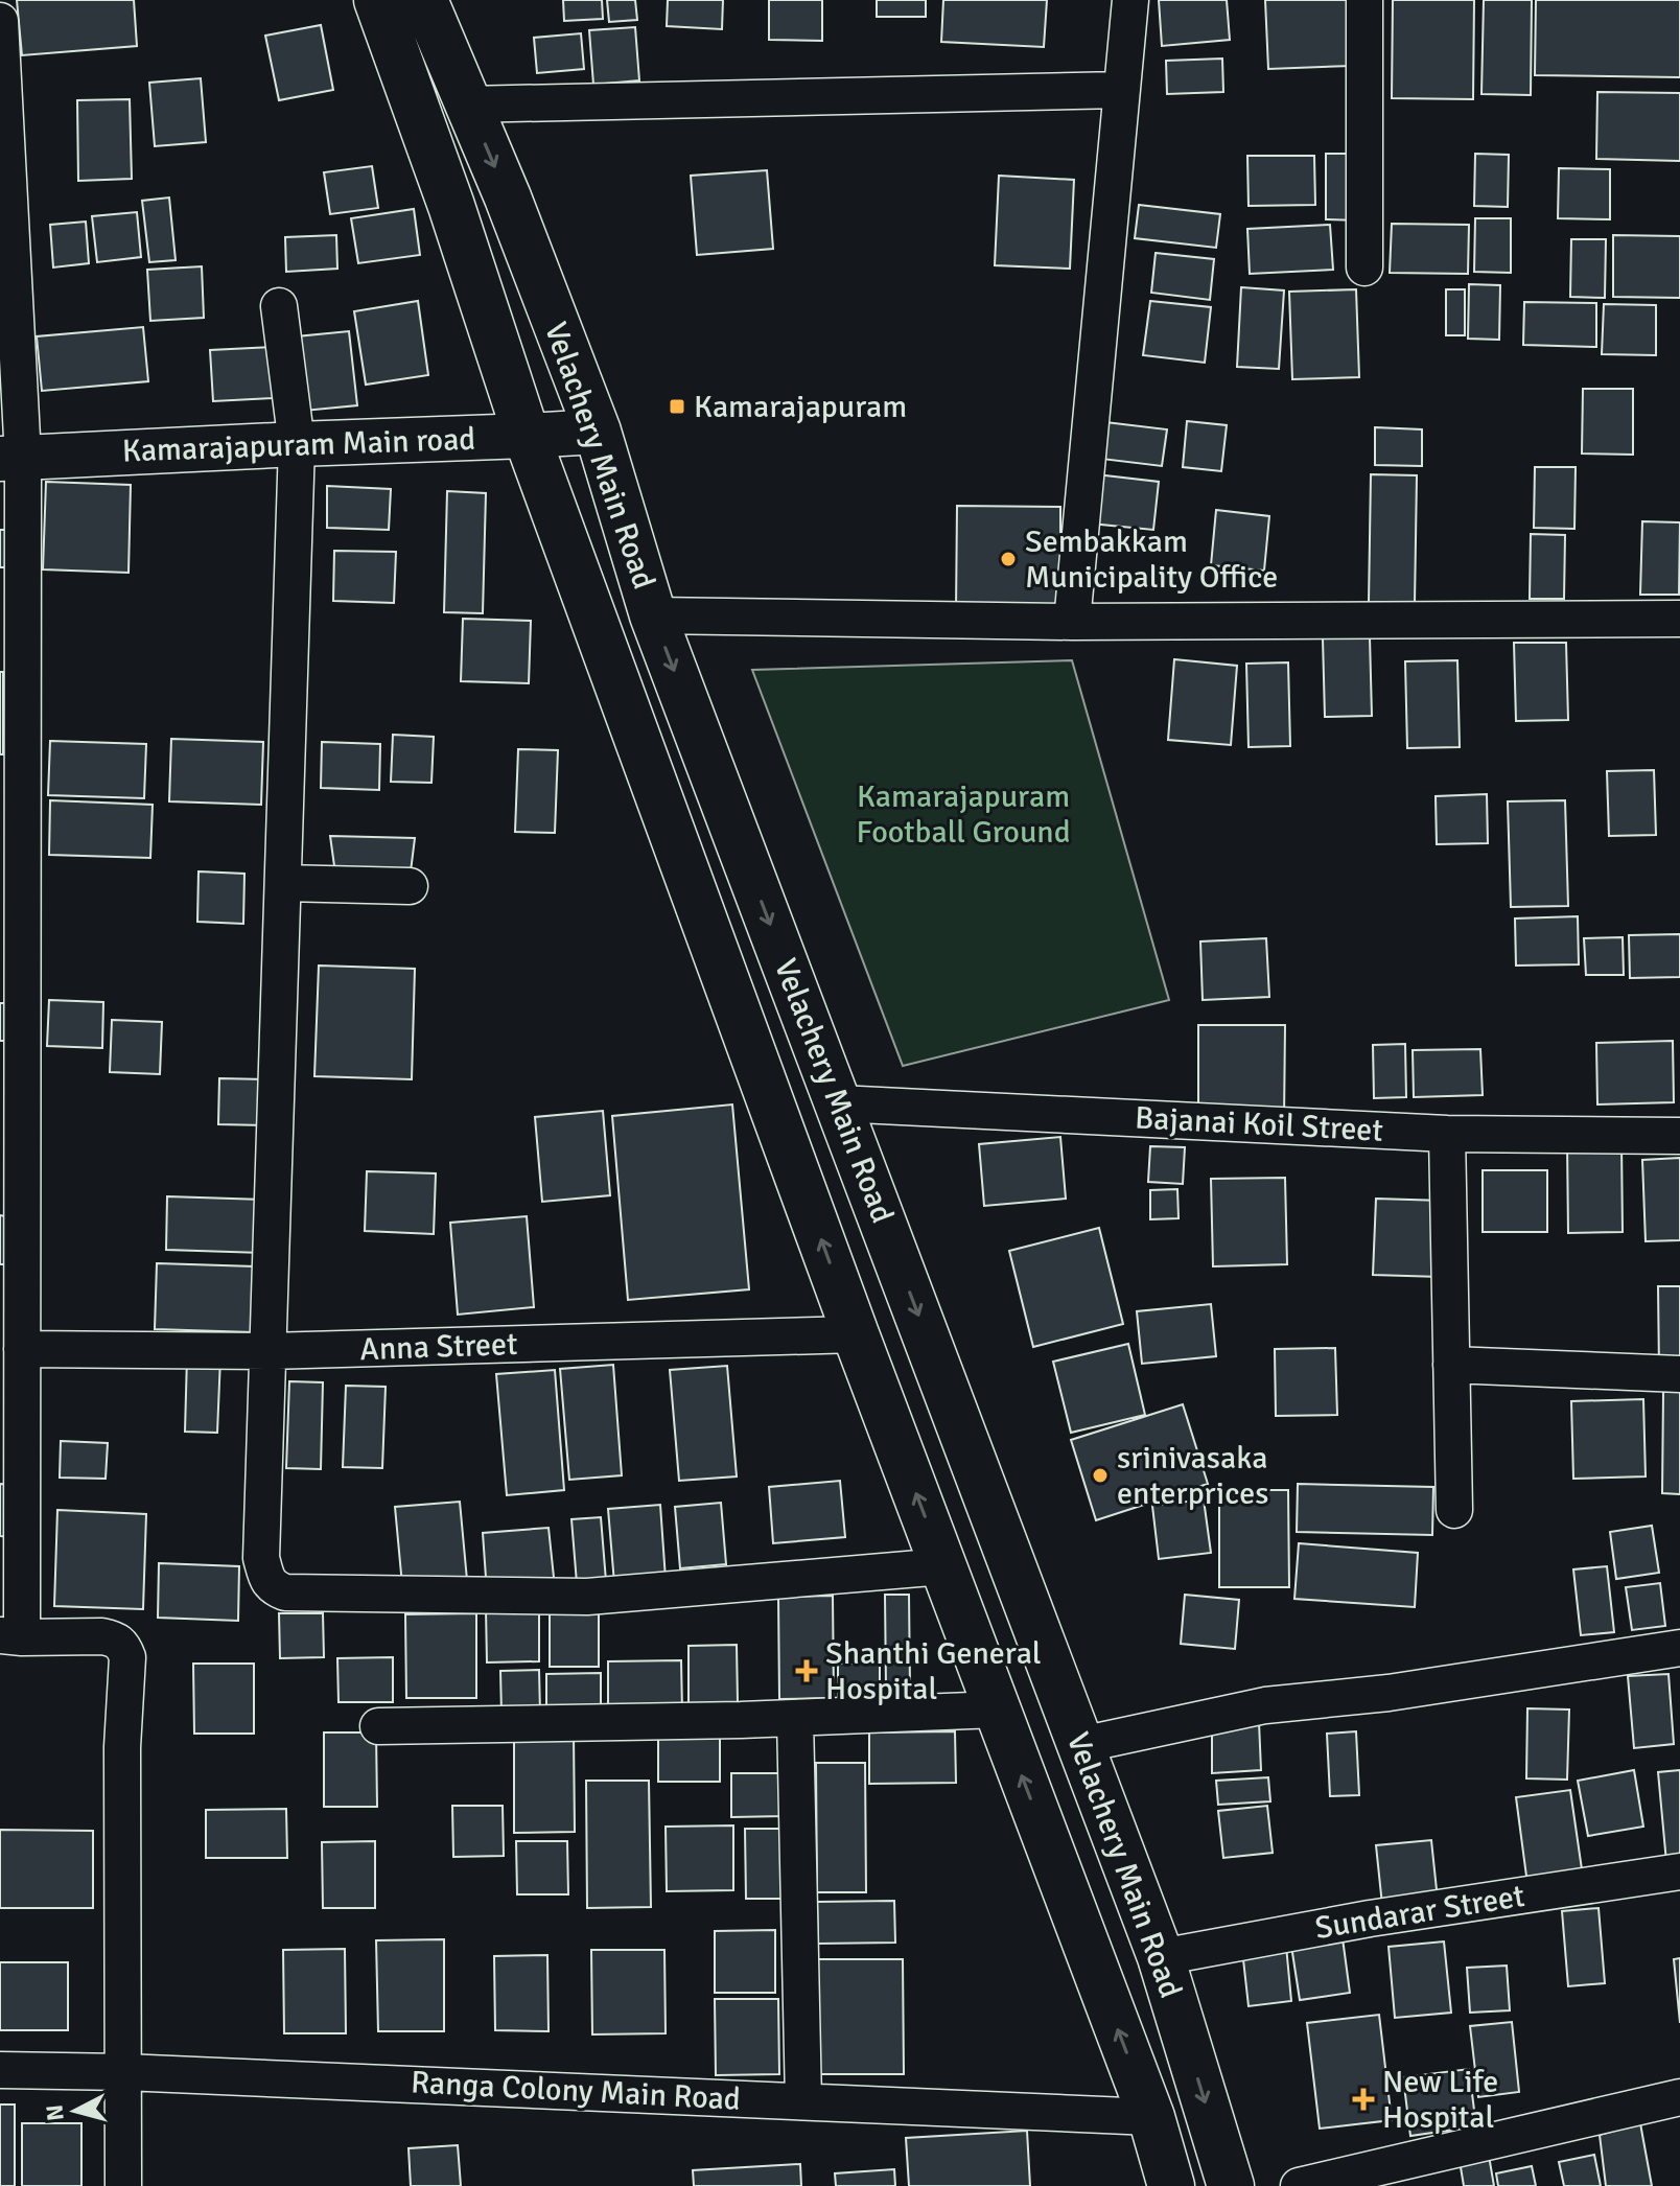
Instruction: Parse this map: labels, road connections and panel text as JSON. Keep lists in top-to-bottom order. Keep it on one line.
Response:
{"streets":{"main road":["Velachery Main Road"],"street":["Kamarajapuram Main road","Bajanai Koil Street","Anna Street","Sundarar Street","Ranga Colony Main Road"]},"crossings":[["Kamarajapuram Main road","Velachery Main Road"],["Velachery Main Road","Bajanai Koil Street"],["Velachery Main Road","Anna Street"],["Velachery Main Road","Sundarar Street"],["Velachery Main Road","Ranga Colony Main Road"]],"parks":["Kamarajapuram Football Ground"],"places":{"transit":["Kamarajapuram"],"other":["Sembakkam Municipality Office","srinivasaka enterprices"],"health":["Shanthi General Hospital","New Life Hospital"]},"north":"left"}
